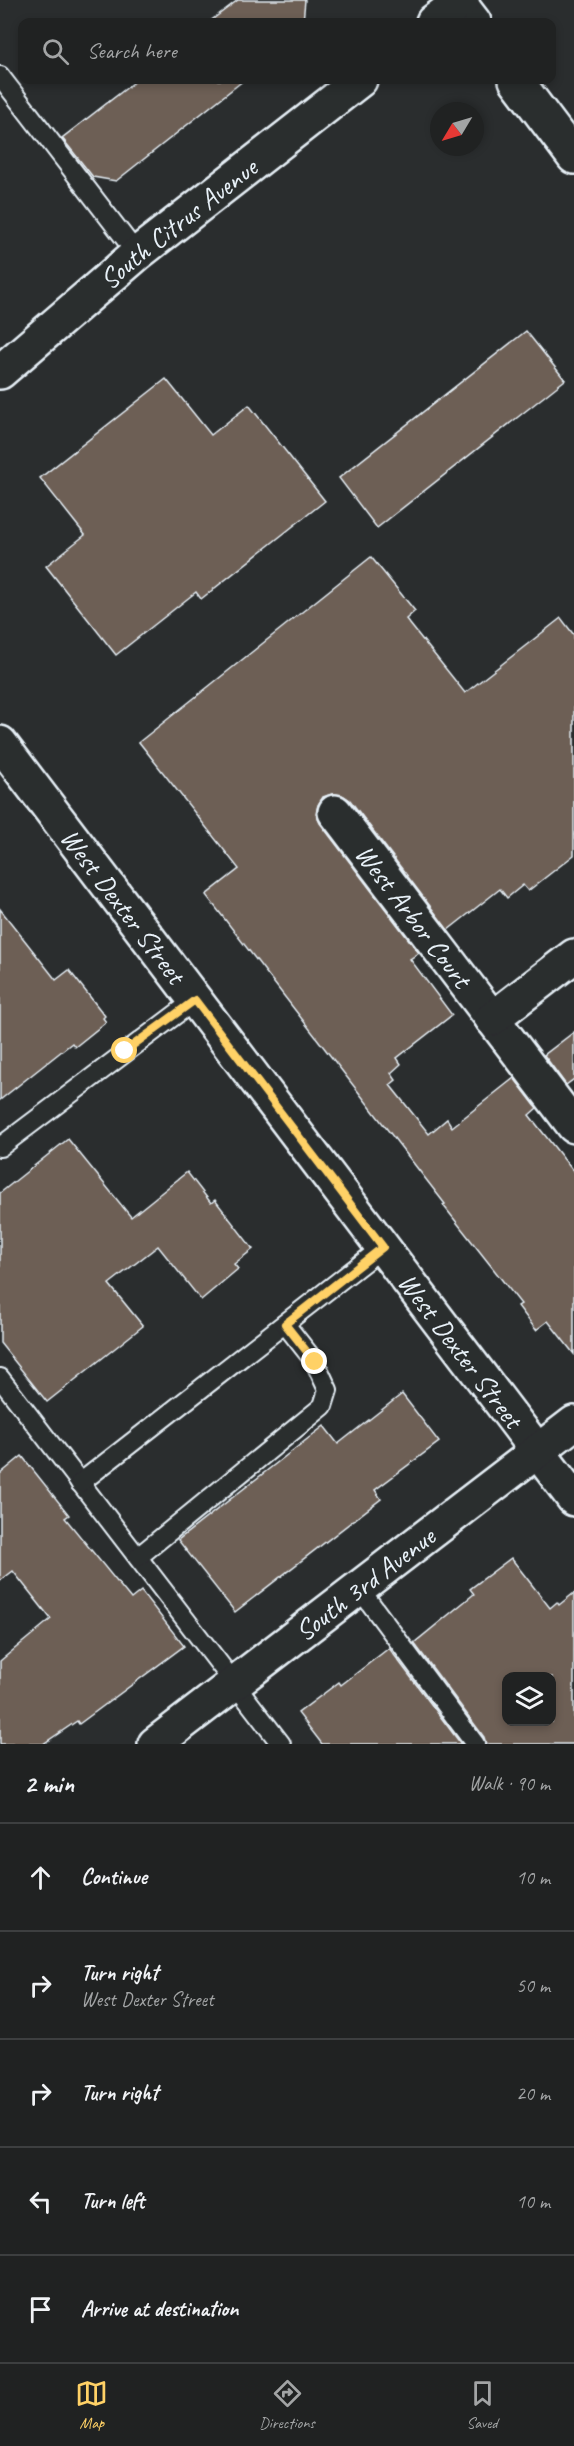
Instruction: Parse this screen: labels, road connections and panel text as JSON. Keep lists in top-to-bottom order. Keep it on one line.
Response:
{"streets":{"street":["South Citrus Avenue","West Dexter Street","West Arbor Court","South 3rd Avenue"]},"crossings":[["West Dexter Street","South 3rd Avenue"]],"north":"bottom left","page":{"search":"Search here","heading":["2 min","Walk · 90 m"],"list":[["Continue","10 m"],["Turn right","West Dexter Street","50 m"],["Turn right","20 m"],["Turn left","10 m"],"Arrive at destination"],"nav":["Map","Directions","Saved"]}}
